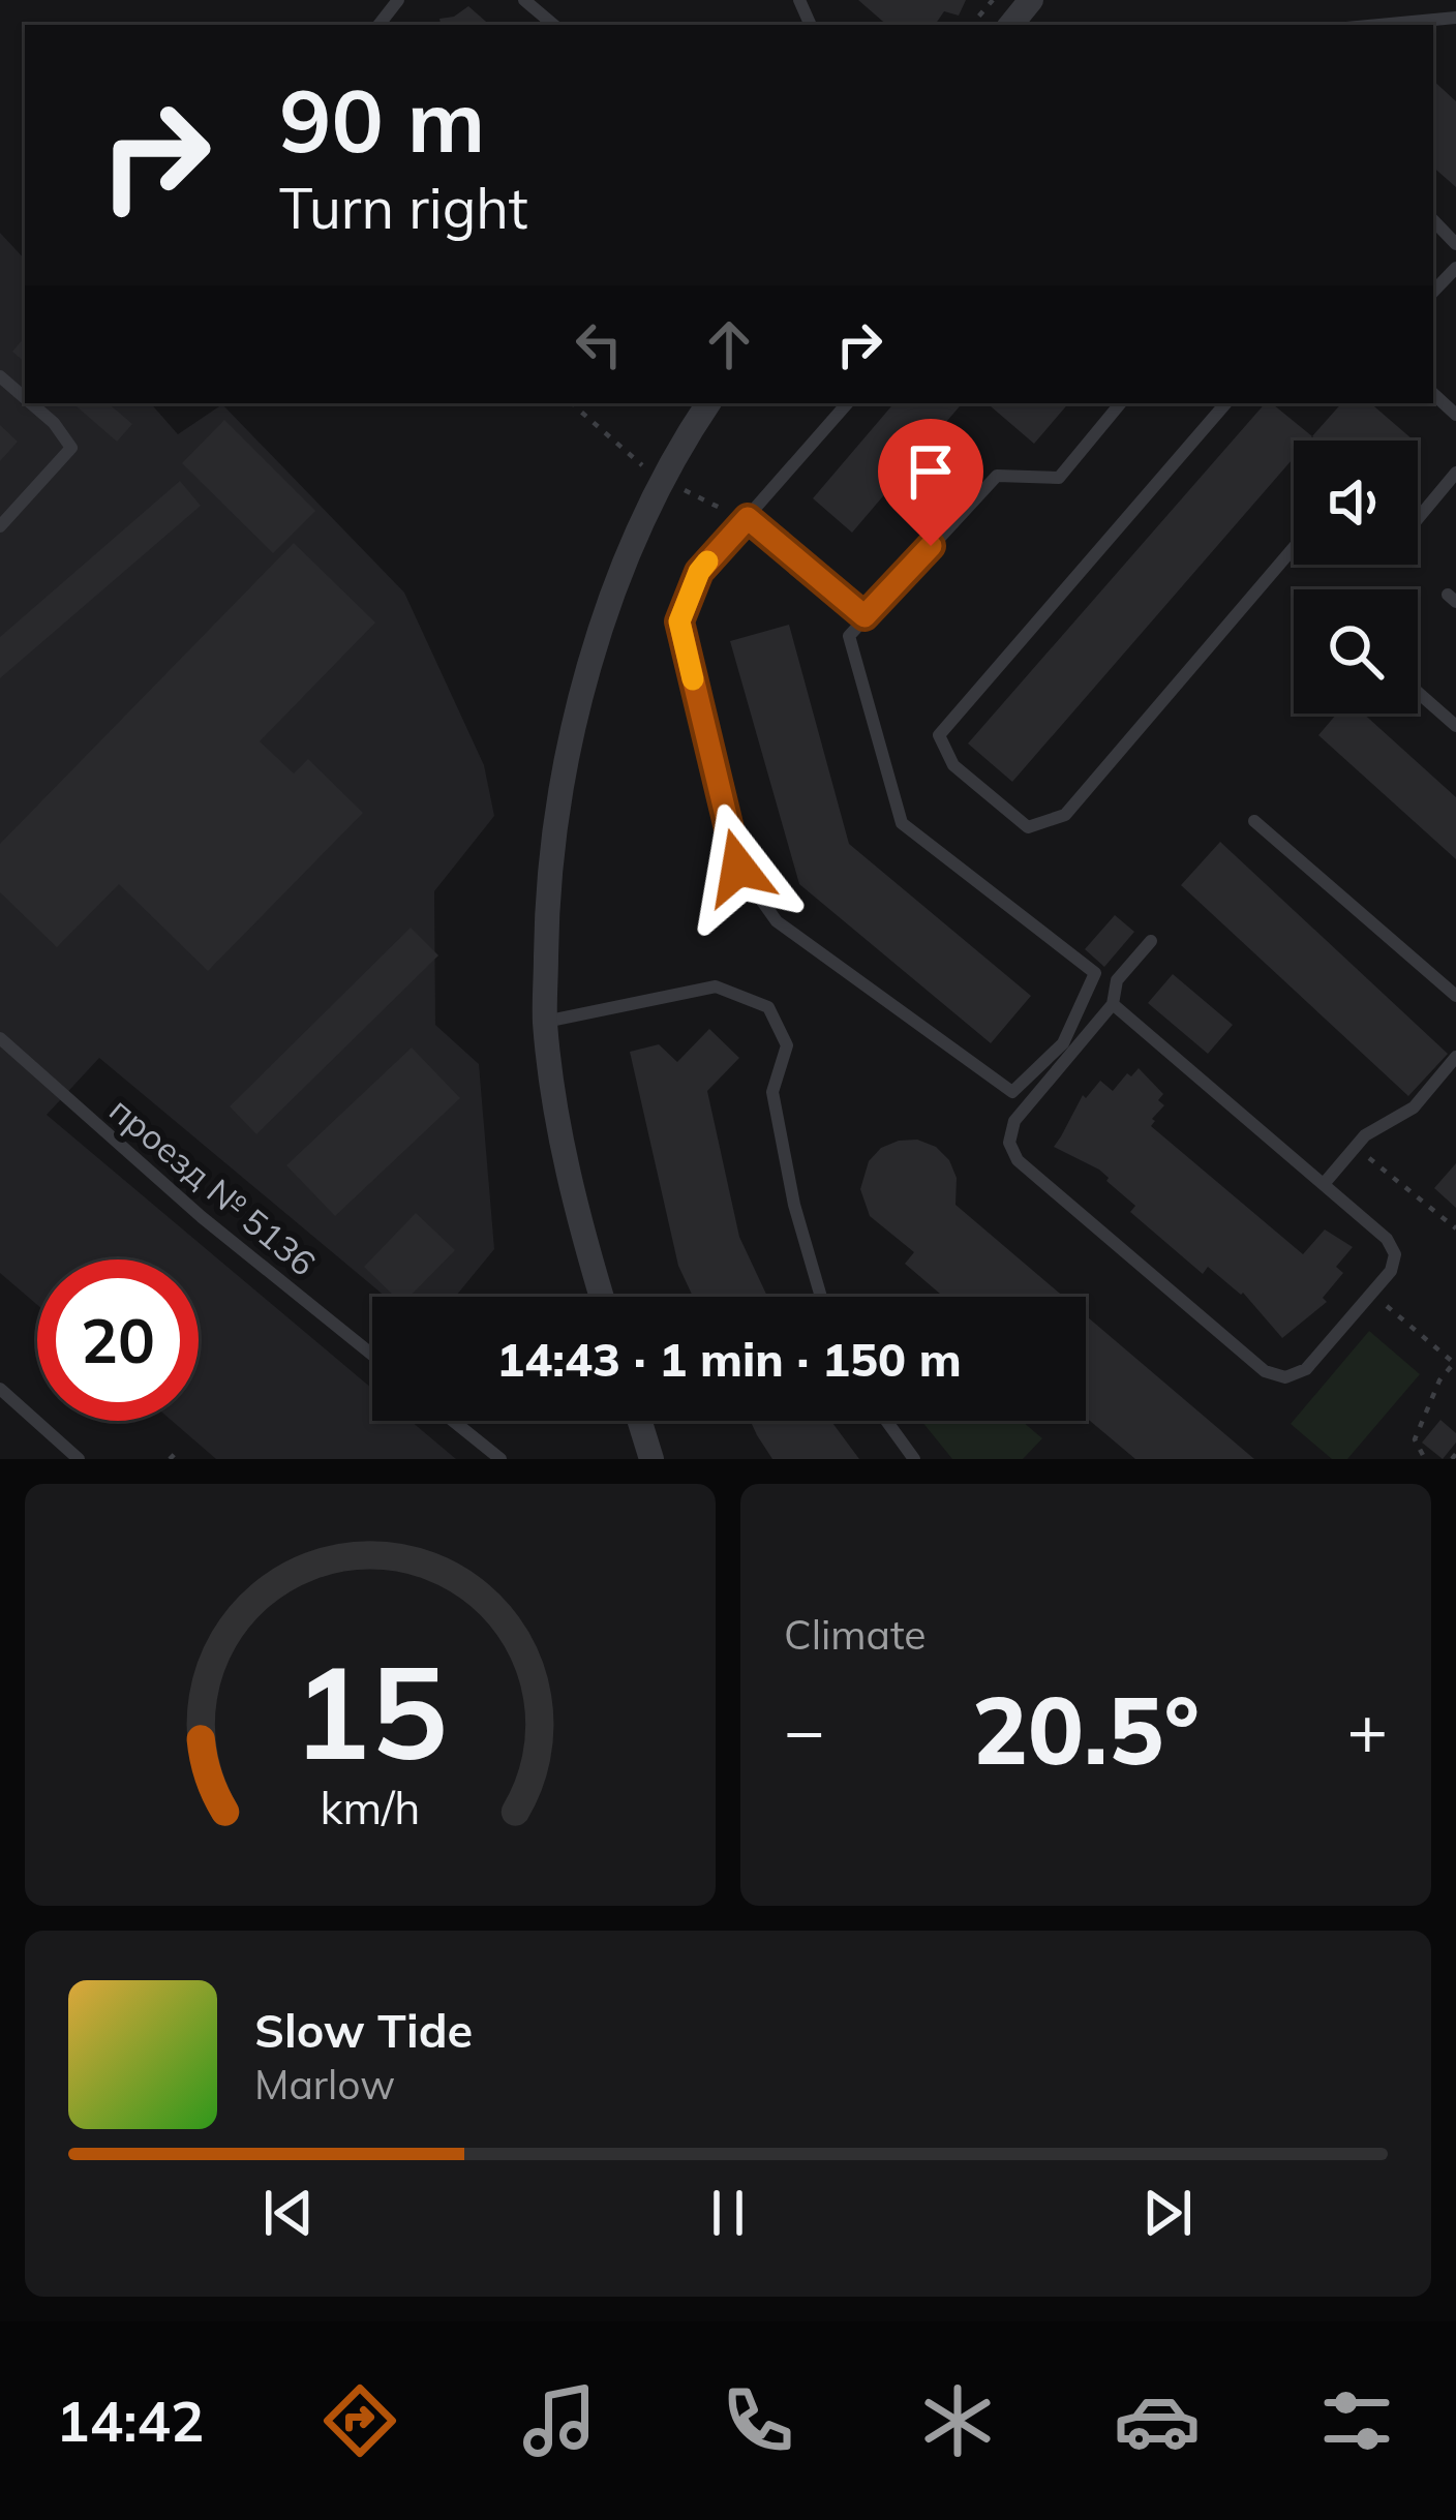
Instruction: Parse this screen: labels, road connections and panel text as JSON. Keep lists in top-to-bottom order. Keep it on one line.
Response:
{"streets":{"lane":["проезд № 5136"]},"page":{"turn":["90 m","Turn right"],"limit":"20","trip":"14:43 · 1 min · 150 m","tile":"Climate","heat":["−","20.5°","+"],"song":["Slow Tide","Marlow"],"tabs":"14:42","gauge":["15","km/h"]}}
